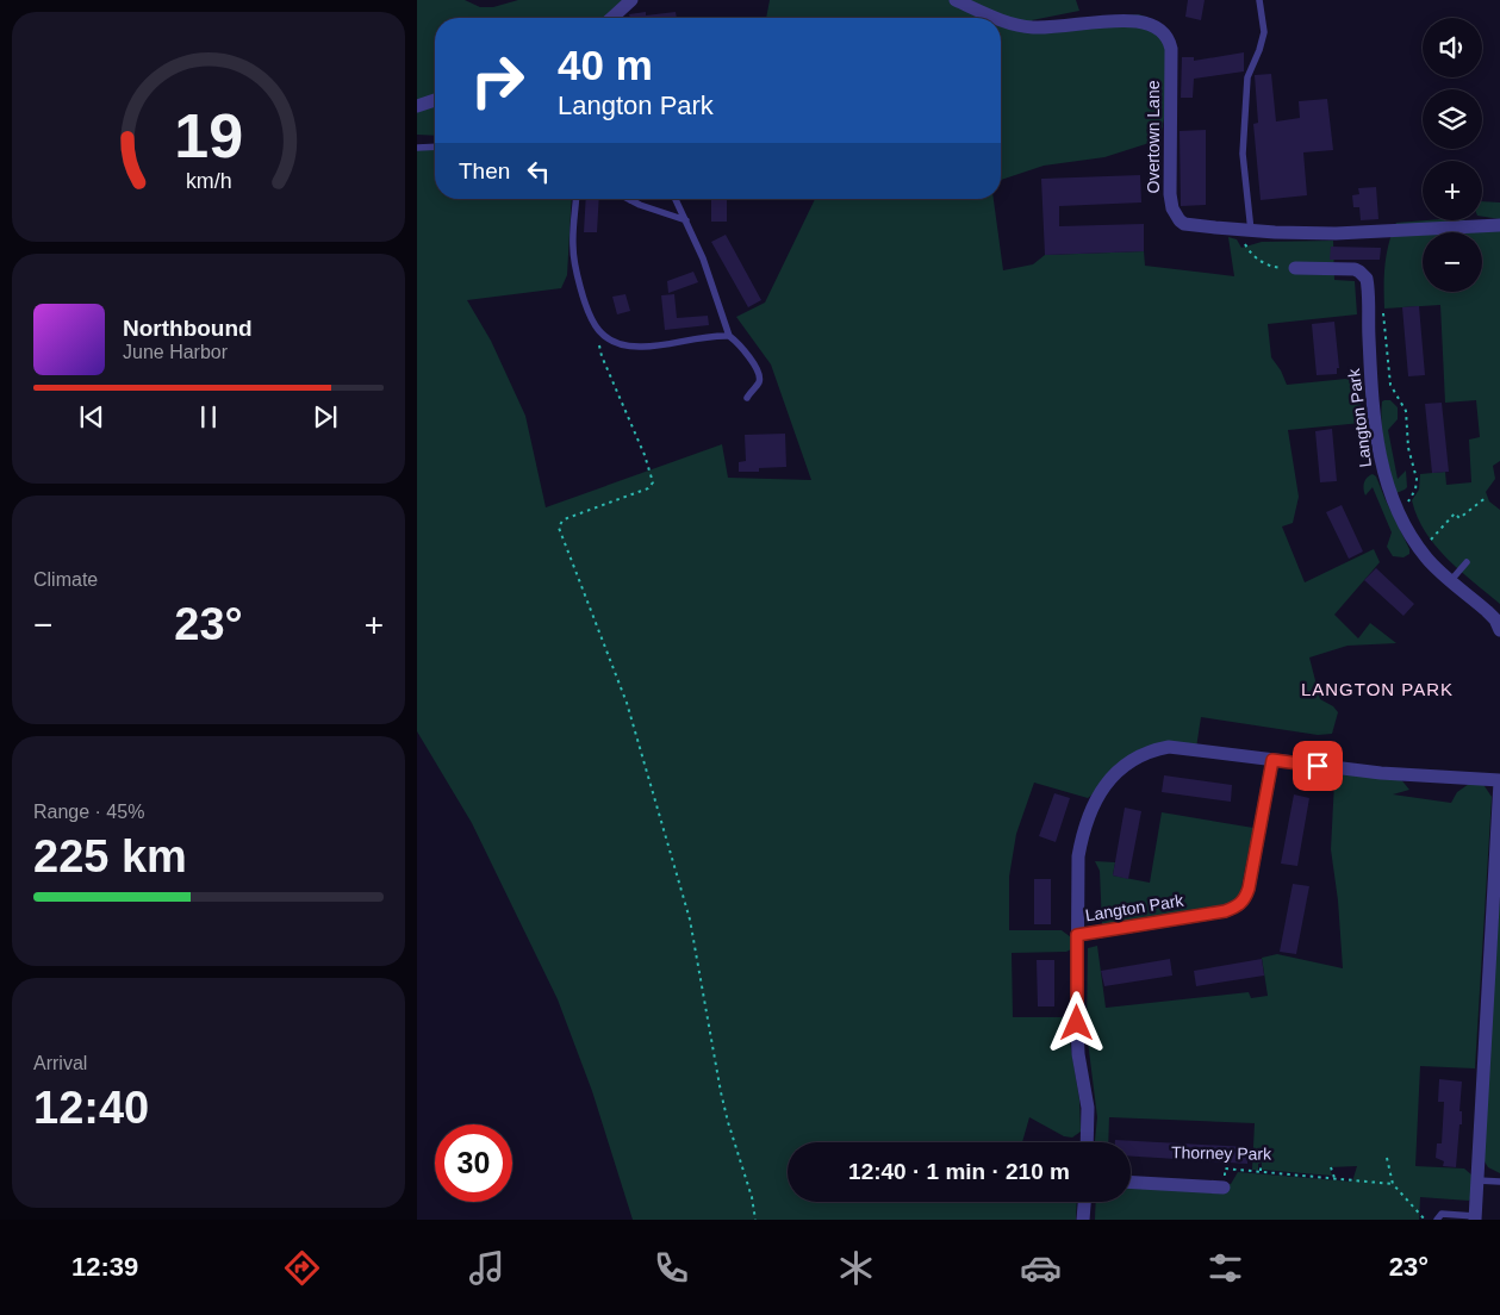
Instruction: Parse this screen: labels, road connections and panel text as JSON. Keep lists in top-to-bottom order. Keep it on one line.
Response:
{"streets":{"street":["Overtown Lane","Langton Park","Thorney Park"]},"districts":["LANGTON PARK"],"page":{"map_buttons":["+","−"],"turn":["40 m","Langton Park"],"then":"Then","song":["Northbound","June Harbor"],"tile":["Climate",["Range · 45%","225 km"],["Arrival","12:40"]],"heat":["−","23°","+"],"limit":"30","trip":"12:40 · 1 min · 210 m","tabs":["12:39","23°"],"gauge":["19","km/h"]}}
